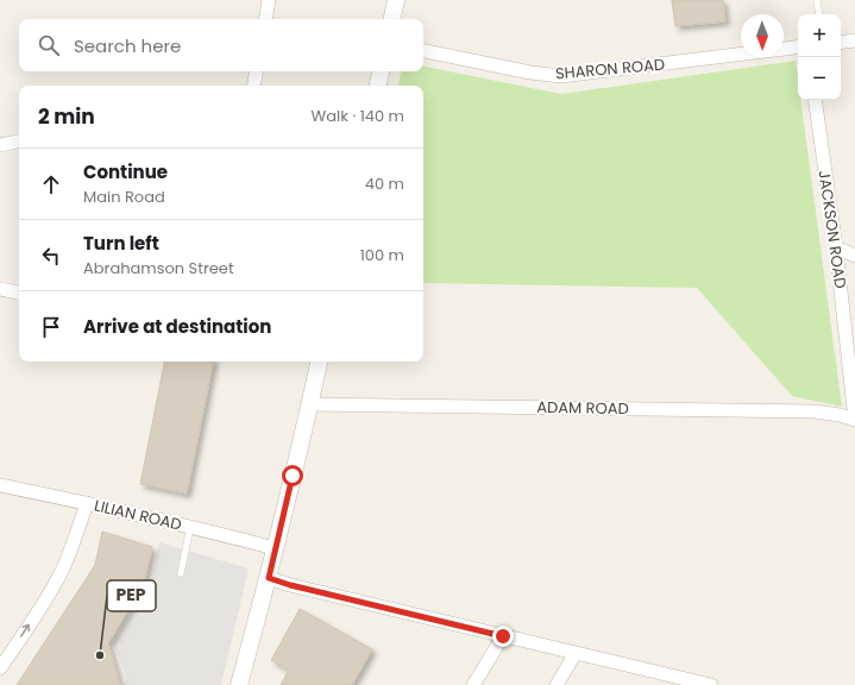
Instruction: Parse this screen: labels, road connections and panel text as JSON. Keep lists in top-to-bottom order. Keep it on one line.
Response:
{"streets":{"street":["SHARON ROAD","JACKSON ROAD","ADAM ROAD","LILIAN ROAD"]},"crossings":[["JACKSON ROAD","ADAM ROAD"]],"places":["PEP"],"north":"bottom","page":{"map_buttons":["+","−"],"search":"Search here","heading":["2 min","Walk · 140 m"],"list":[["Continue","Main Road","40 m"],["Turn left","Abrahamson Street","100 m"],"Arrive at destination"]}}
